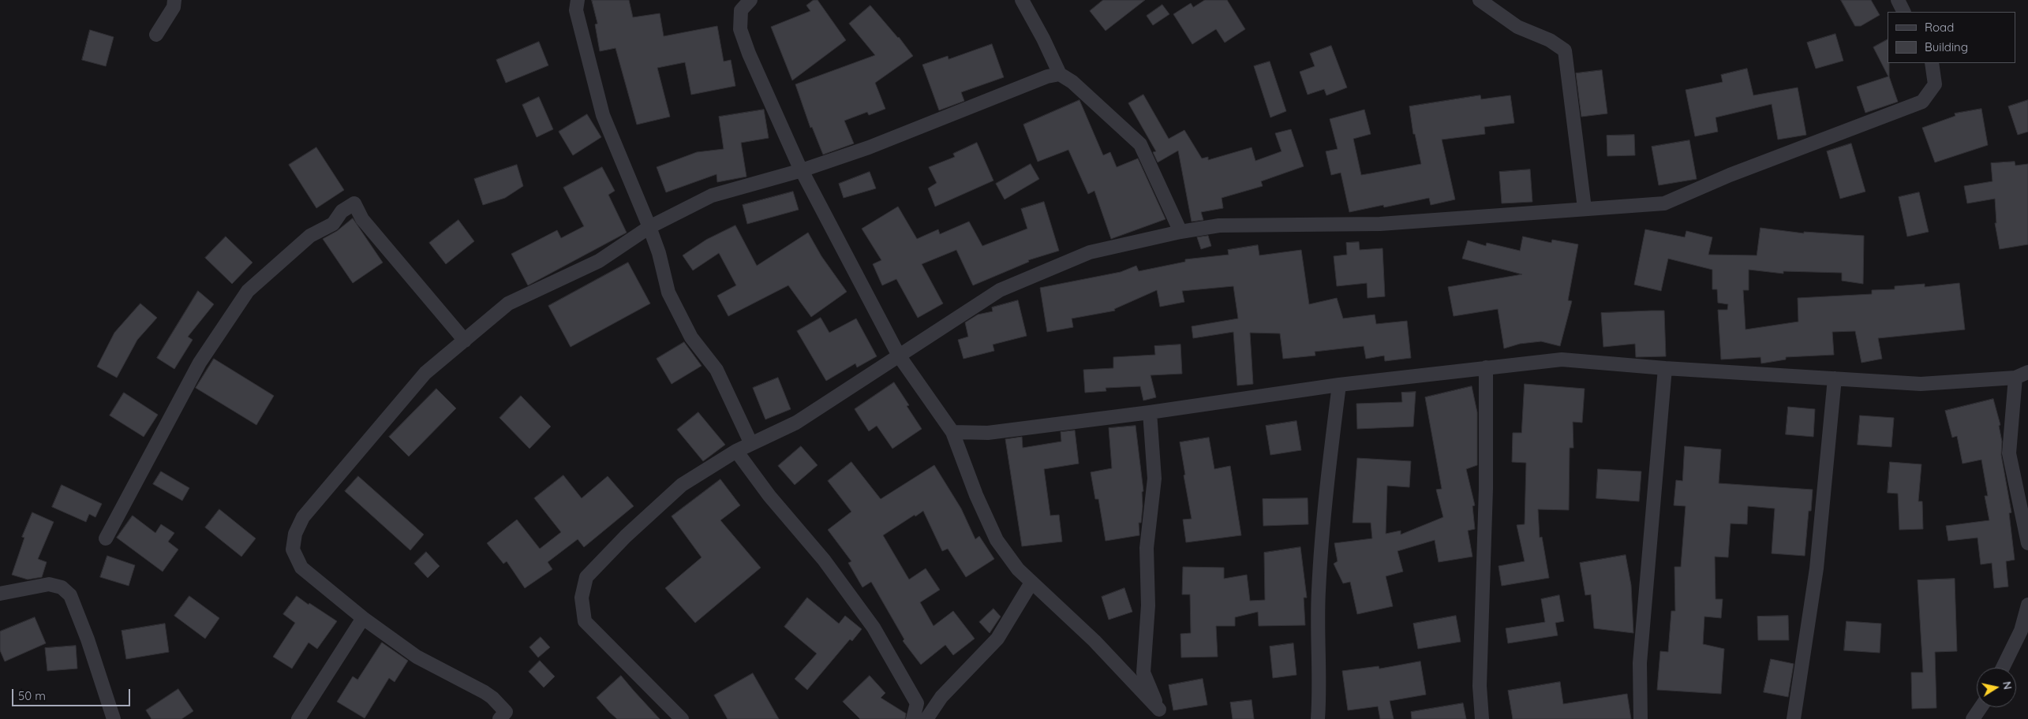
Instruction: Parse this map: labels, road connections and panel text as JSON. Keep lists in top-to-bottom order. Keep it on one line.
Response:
{"legend":["Road","Building"],"scale_bar":"50 m","north":"right"}
